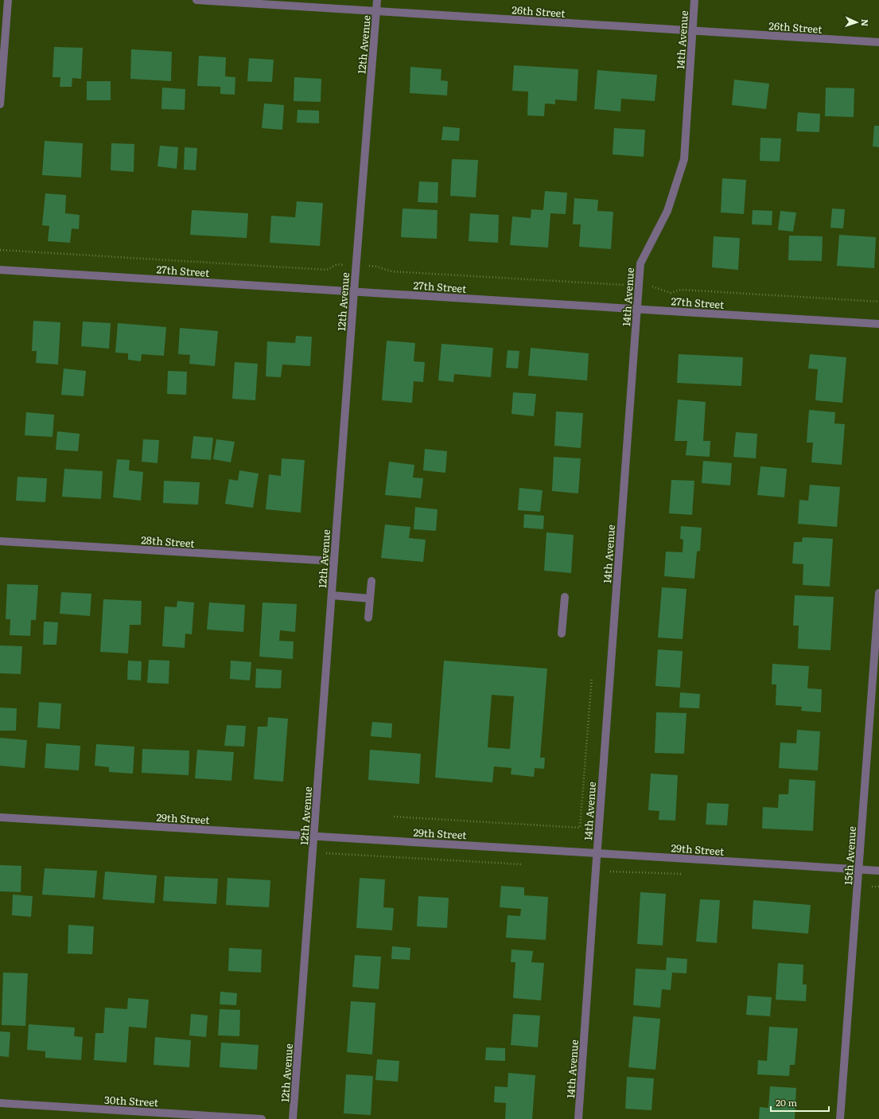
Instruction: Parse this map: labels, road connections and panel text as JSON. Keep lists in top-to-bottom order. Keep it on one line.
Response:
{"streets":{"street":["26th Street","14th Avenue","12th Avenue","27th Street","28th Street","29th Street","15th Avenue","30th Street"]},"crossings":[["26th Street","14th Avenue"],["26th Street","12th Avenue"],["14th Avenue","27th Street"],["14th Avenue","29th Street"],["12th Avenue","27th Street"],["12th Avenue","28th Street"],["12th Avenue","29th Street"],["29th Street","15th Avenue"]],"scale_bar":"20 m","north":"right"}
